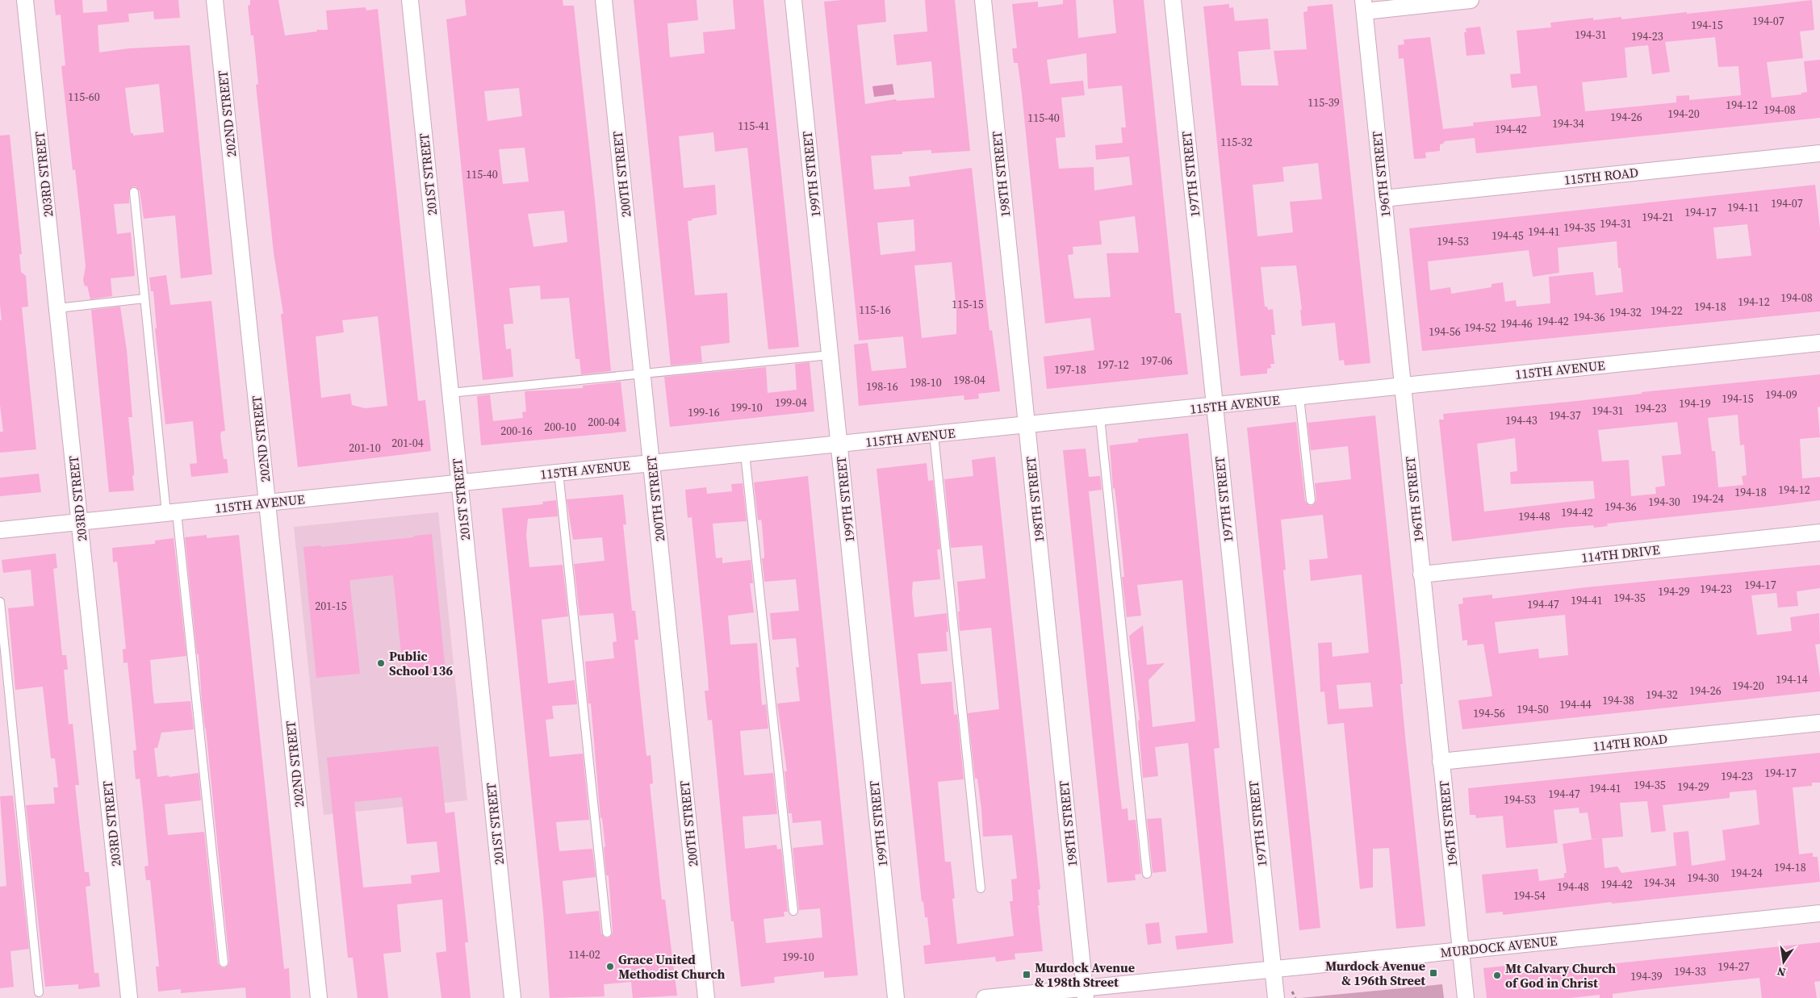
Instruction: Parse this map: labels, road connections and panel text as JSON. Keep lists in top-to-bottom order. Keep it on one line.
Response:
{"streets":{"street":["202ND STREET","203RD STREET","201ST STREET","200TH STREET","199TH STREET","198TH STREET","197TH STREET","196TH STREET","115TH ROAD","115TH AVENUE","114TH DRIVE","114TH ROAD","MURDOCK AVENUE"]},"crossings":[["202ND STREET","115TH AVENUE"],["203RD STREET","115TH AVENUE"],["201ST STREET","115TH AVENUE"],["200TH STREET","115TH AVENUE"],["199TH STREET","115TH AVENUE"],["198TH STREET","115TH AVENUE"],["198TH STREET","MURDOCK AVENUE"],["197TH STREET","115TH AVENUE"],["197TH STREET","MURDOCK AVENUE"],["196TH STREET","115TH ROAD"],["196TH STREET","115TH AVENUE"],["196TH STREET","114TH DRIVE"],["196TH STREET","114TH ROAD"],["196TH STREET","MURDOCK AVENUE"]],"places":{"other":["Public School 136","Grace United Methodist Church","Mt Calvary Church of God in Christ"],"transit":["Murdock Avenue & 196th Street","Murdock Avenue & 198th Street"]},"house_numbers":["194-07","194-15","194-31","194-23","115-60","115-39","194-12","194-08","194-20","194-26","115-40","194-34","115-41","194-42","115-32","115-40","194-07","194-11","194-17","194-21","194-31","194-35","194-41","194-45","194-53","194-08","194-12","115-15","194-18","115-16","194-22","194-32","194-36","194-42","194-46","194-52","194-56","197-06","197-12","197-18","198-04","198-10","198-16","194-09","194-15","199-04","194-19","199-10","194-23","194-31","199-16","194-37","194-43","200-04","200-10","200-16","201-04","201-10","194-12","194-18","194-24","194-30","194-36","194-42","194-48","194-17","194-23","194-29","194-35","194-41","194-47","201-15","194-14","194-20","194-26","194-32","194-38","194-44","194-50","194-56","194-17","194-23","194-35","194-29","194-41","194-47","194-53","194-18","194-24","194-30","194-34","194-42","194-48","194-54","114-02","199-10","194-27","194-33","194-39"],"north":"bottom"}
